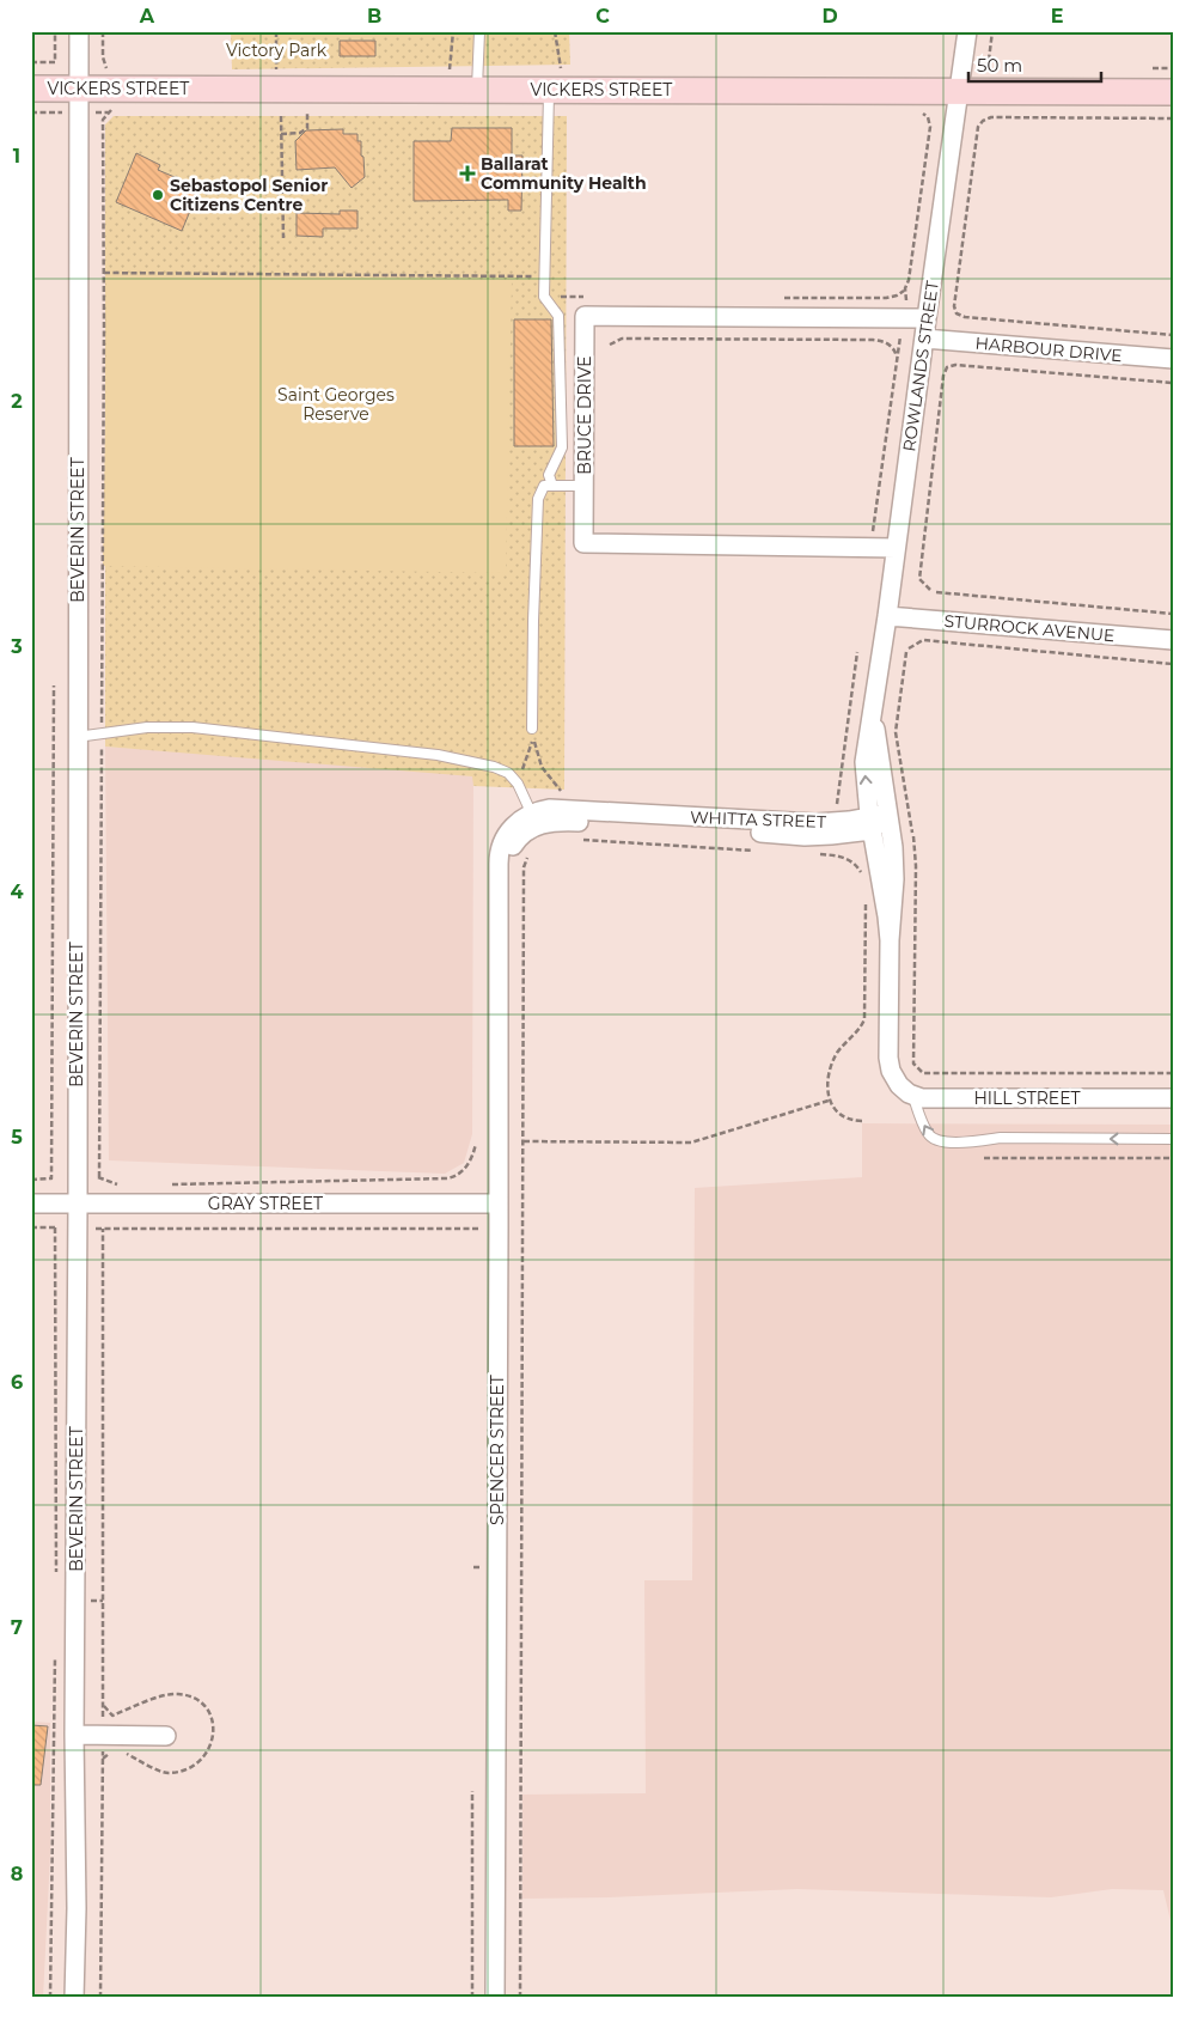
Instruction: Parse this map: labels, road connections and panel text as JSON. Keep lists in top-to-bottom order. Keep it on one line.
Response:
{"streets":{"street":["VICKERS STREET","HARBOUR DRIVE","ROWLANDS STREET","BRUCE DRIVE","BEVERIN STREET","STURROCK AVENUE","WHITTA STREET","HILL STREET","GRAY STREET","SPENCER STREET"]},"crossings":[["VICKERS STREET","ROWLANDS STREET"],["VICKERS STREET","BEVERIN STREET"],["HARBOUR DRIVE","ROWLANDS STREET"],["ROWLANDS STREET","BRUCE DRIVE"],["ROWLANDS STREET","STURROCK AVENUE"],["ROWLANDS STREET","WHITTA STREET"],["ROWLANDS STREET","HILL STREET"],["BEVERIN STREET","GRAY STREET"],["WHITTA STREET","SPENCER STREET"],["GRAY STREET","SPENCER STREET"]],"parks":["Victory Park","Saint Georges Reserve"],"places":{"health":["Ballarat Community Health"],"other":["Sebastopol Senior Citizens Centre"]},"scale_bar":"50 m","grid":{"columns":["A","B","C","D","E"],"rows":["1","2","3","4","5","6","7","8"]}}
